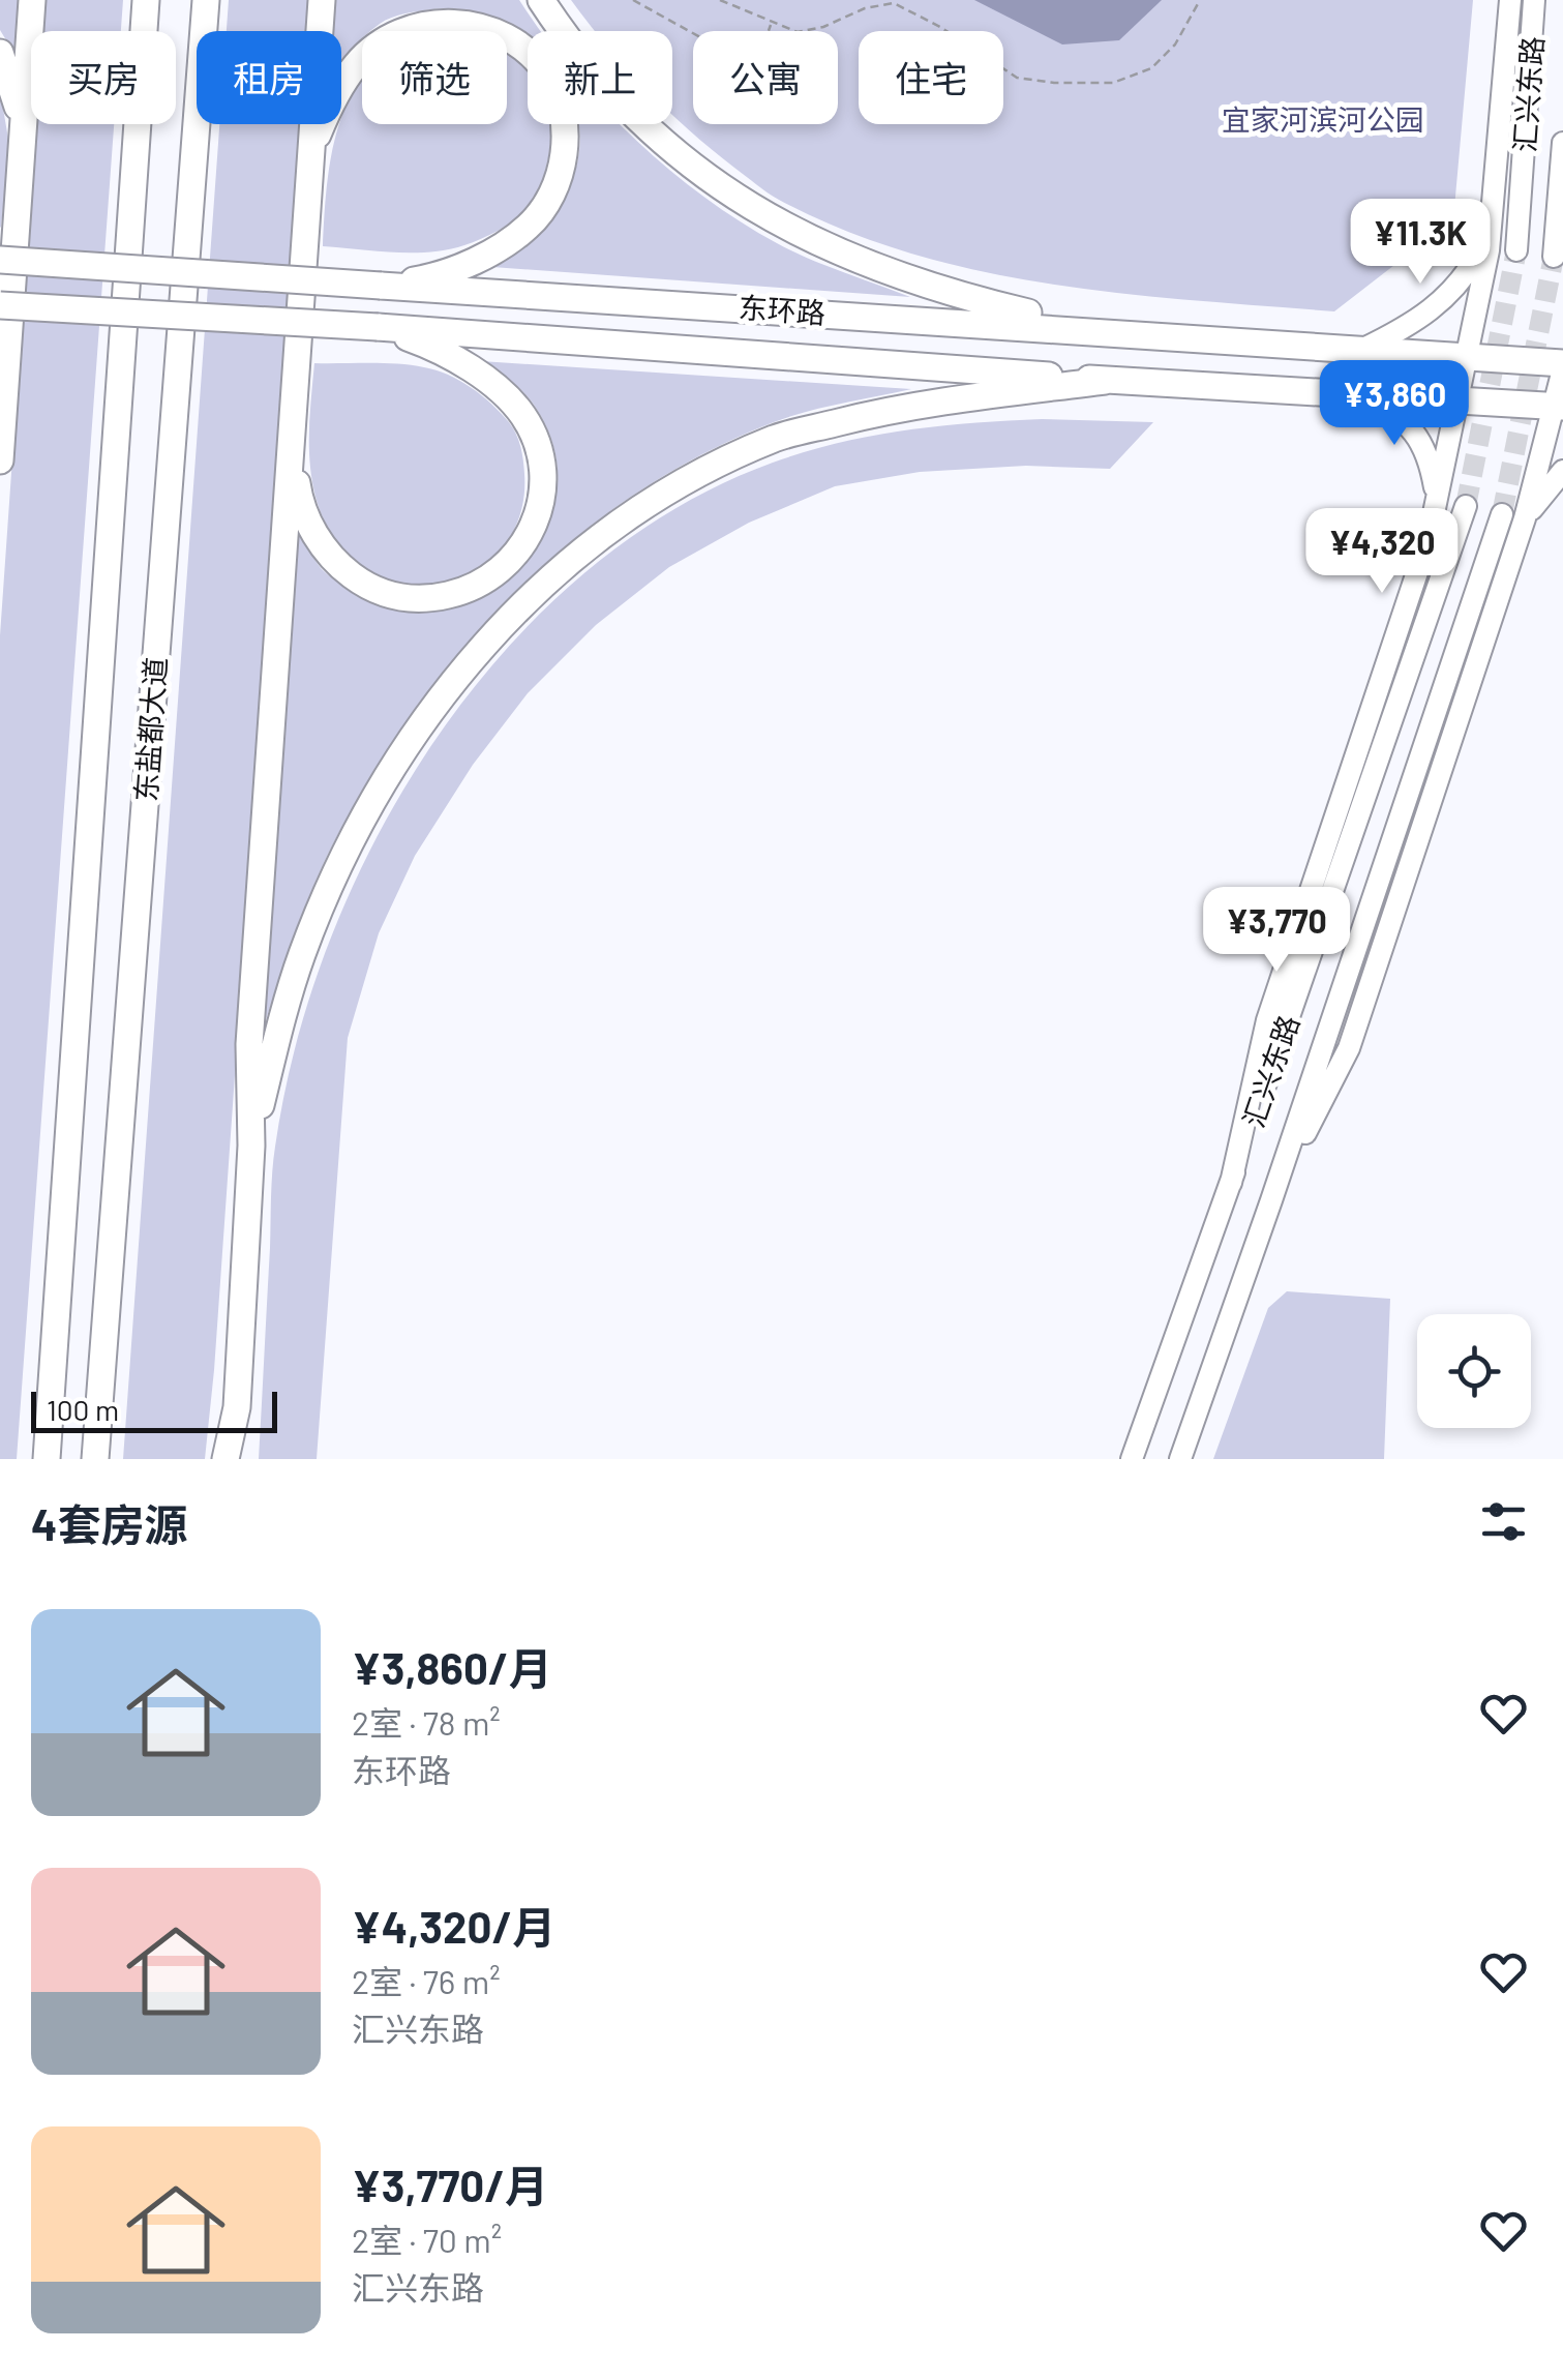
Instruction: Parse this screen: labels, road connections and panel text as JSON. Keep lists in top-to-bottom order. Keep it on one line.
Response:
{"streets":{"highway":["东环路","东盐都大道"],"main road":["汇兴东路"]},"parks":["宜家河滨河公园"],"scale_bar":"100 m","page":{"chip":["买房","租房","筛选","新上","公寓","住宅"],"price":["¥11.3K","¥3,860","¥4,320","¥3,770"],"scale":"100 m","heading":"4套房源","list":[{"name":"¥3,860/月","note":"2室 · 78 m² · 东环路"},{"name":"¥4,320/月","note":"2室 · 76 m² · 汇兴东路"},{"name":"¥3,770/月","note":"2室 · 70 m² · 汇兴东路"}]}}
